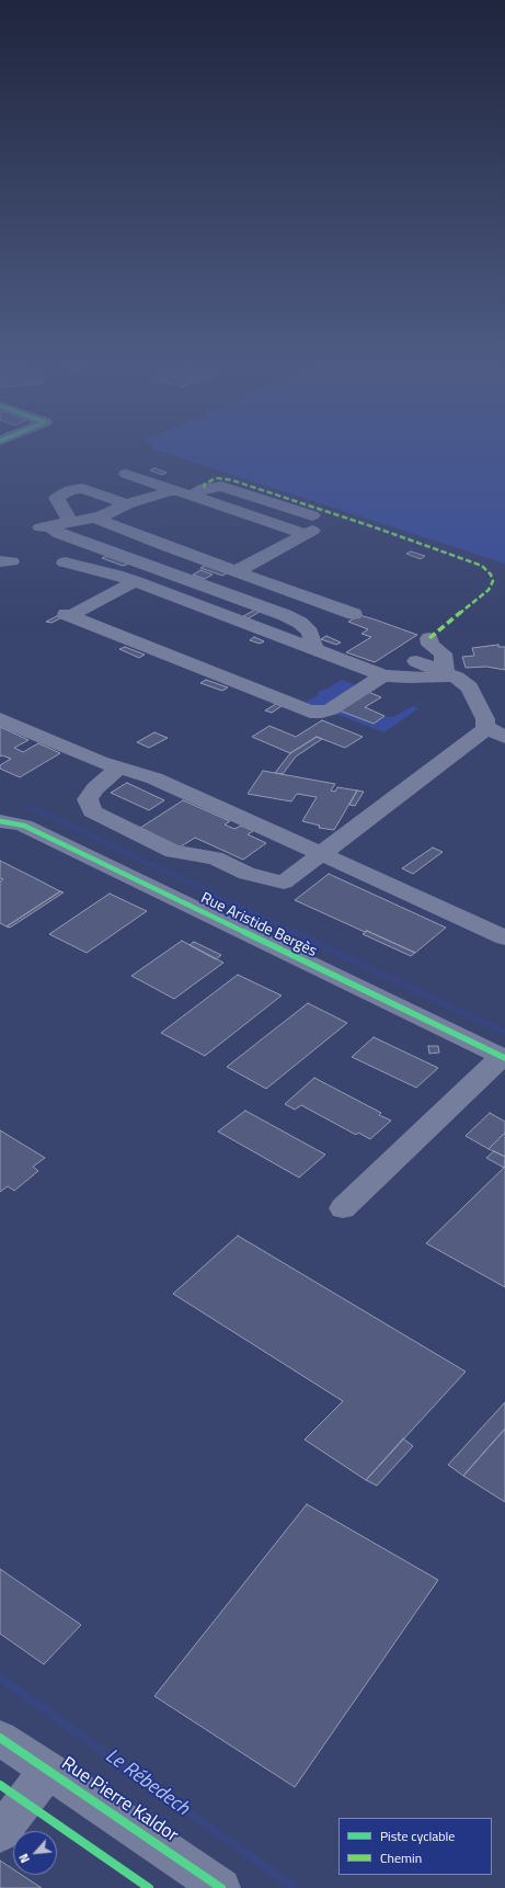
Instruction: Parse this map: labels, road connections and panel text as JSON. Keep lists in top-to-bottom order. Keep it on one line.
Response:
{"streets":{"street":["Rue Aristide Bergès","Rue Pierre Kaldor"]},"water":["Le Rébedech"],"legend":["Piste cyclable","Chemin"],"north":"bottom left"}
